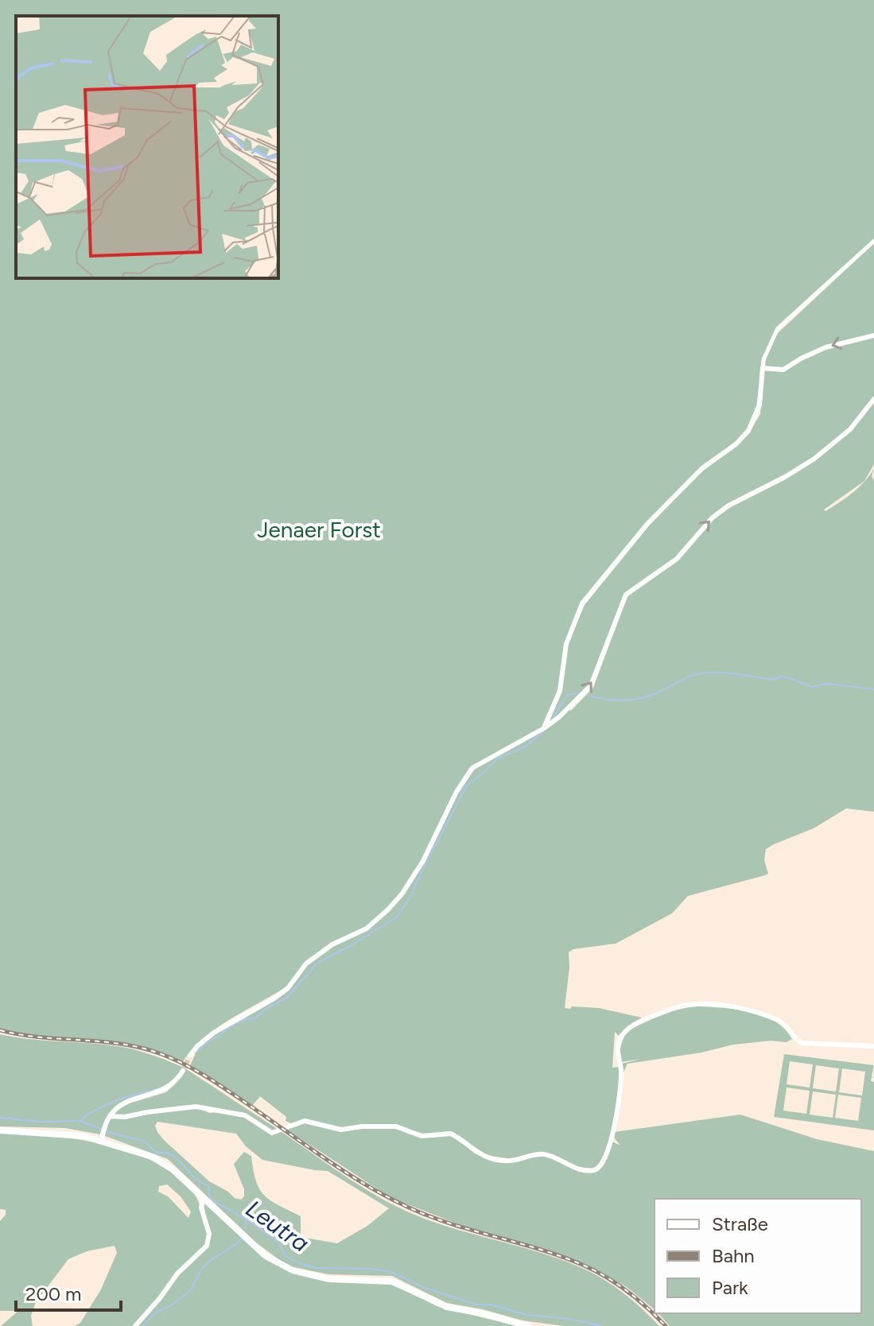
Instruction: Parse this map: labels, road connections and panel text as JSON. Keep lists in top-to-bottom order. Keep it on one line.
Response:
{"water":["Leutra"],"parks":["Jenaer Forst"],"legend":["Straße","Bahn","Park"],"scale_bar":"200 m"}
